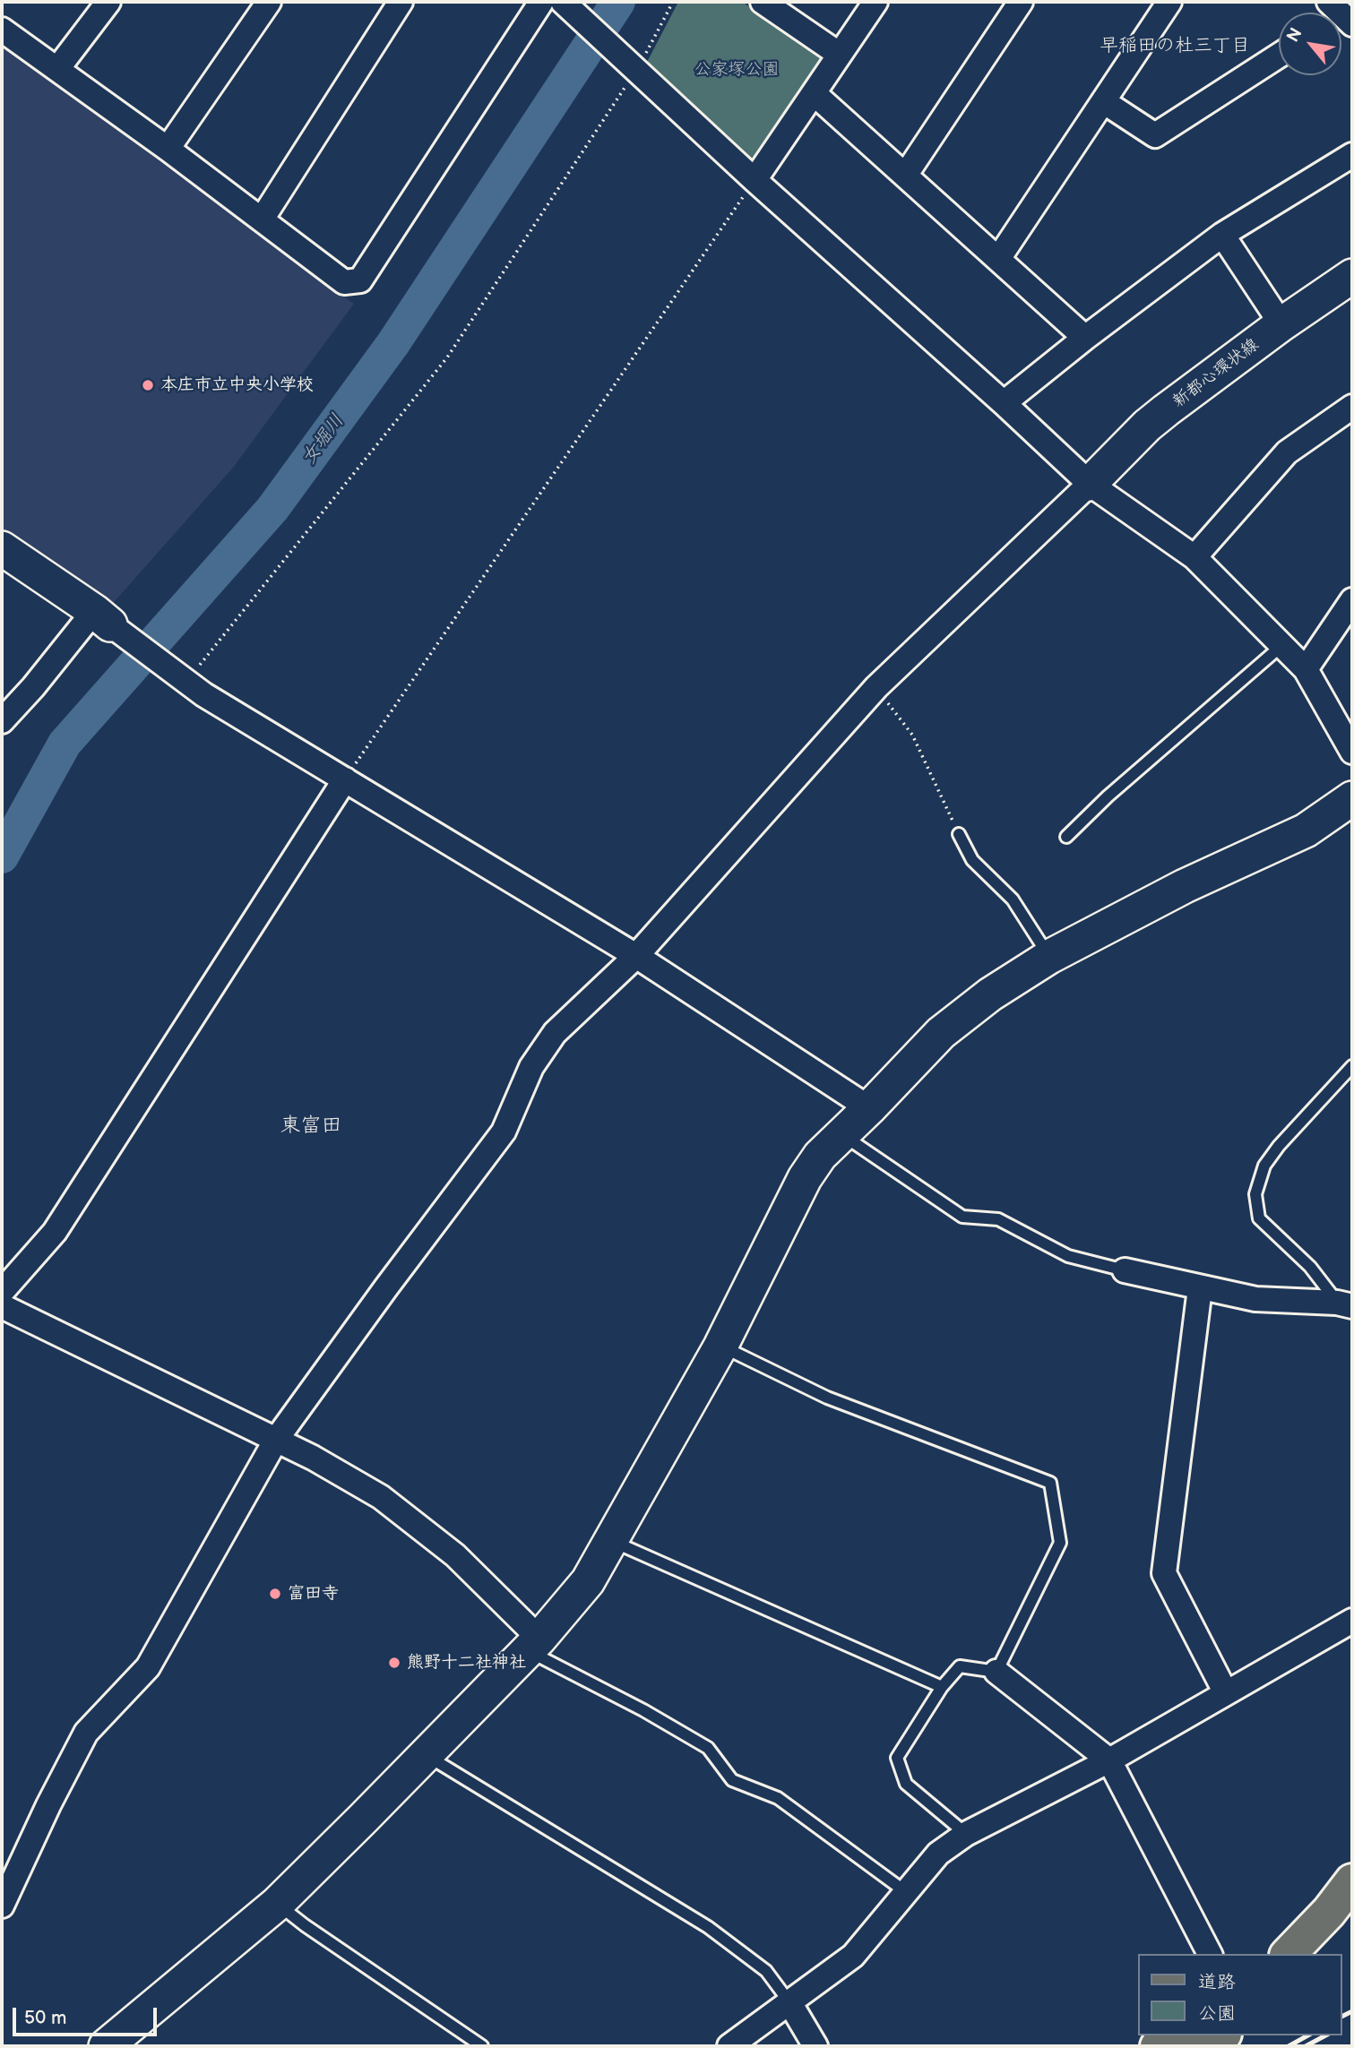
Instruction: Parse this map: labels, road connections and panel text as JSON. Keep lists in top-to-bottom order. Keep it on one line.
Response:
{"streets":{"street":["新都心環状線"]},"districts":["早稲田の杜三丁目","東富田"],"water":["女堀川"],"parks":["公家塚公園"],"places":["本庄市立中央小学校","富田寺","熊野十二社神社"],"legend":["道路","公園"],"scale_bar":"50 m","north":"top left"}
